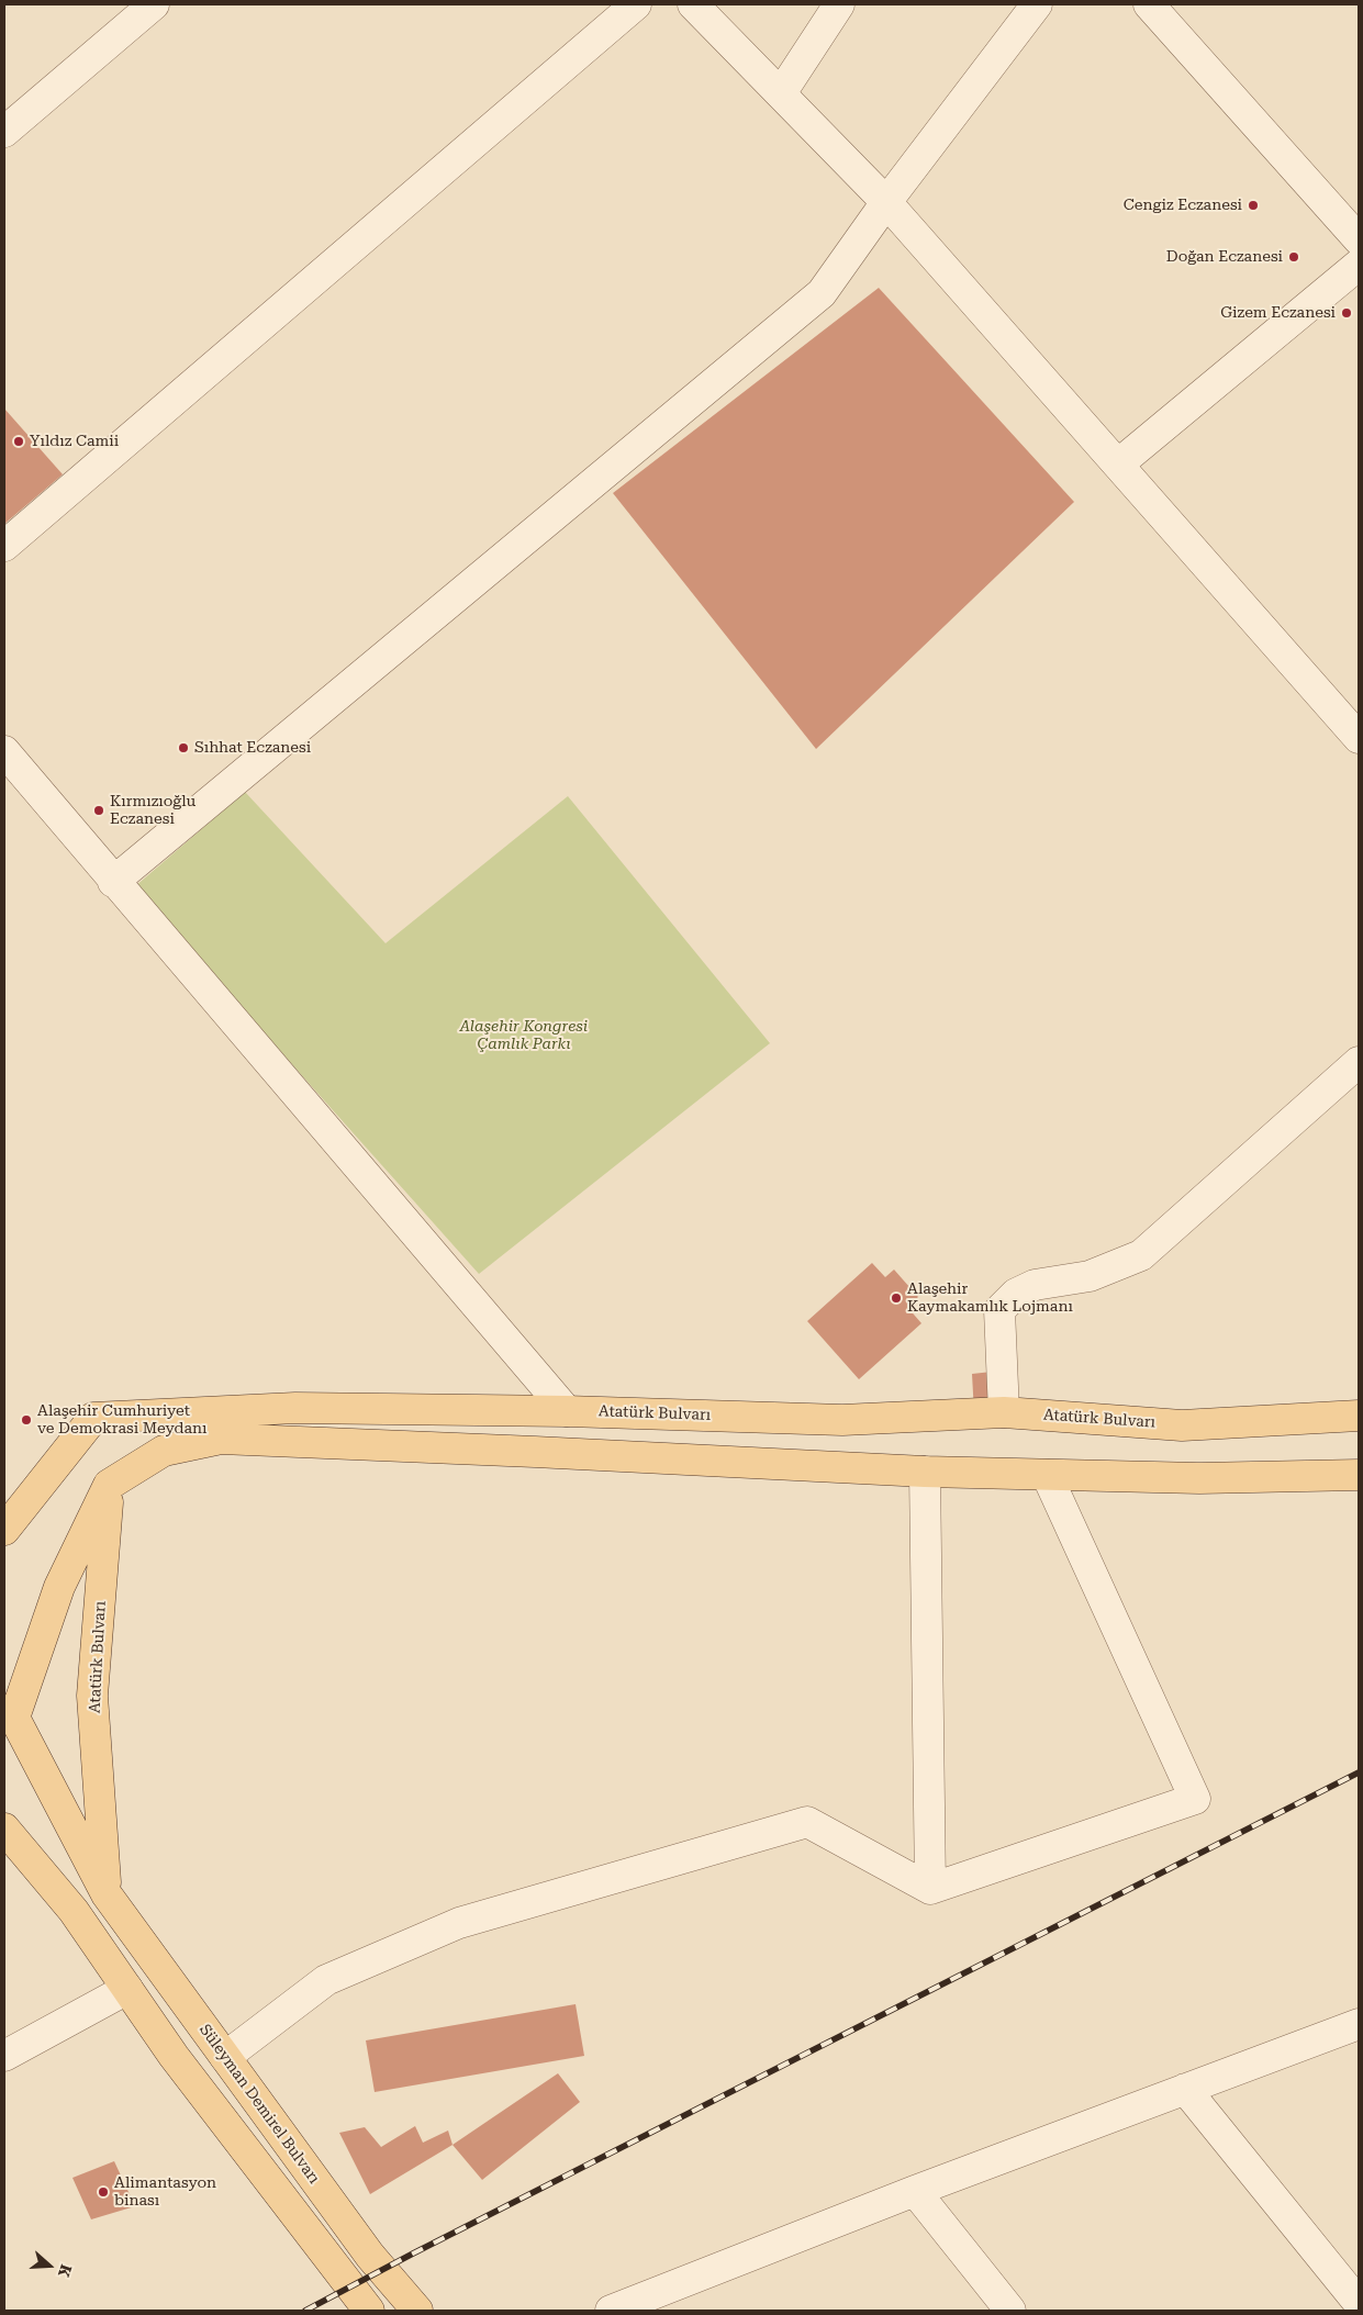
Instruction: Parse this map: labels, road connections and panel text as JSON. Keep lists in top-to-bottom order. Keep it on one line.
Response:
{"streets":{"main road":["Atatürk Bulvarı","Süleyman Demirel Bulvarı"]},"crossings":[["Atatürk Bulvarı","Süleyman Demirel Bulvarı"]],"parks":["Alaşehir Kongresi Çamlık Parkı"],"places":["Cengiz Eczanesi","Doğan Eczanesi","Gizem Eczanesi","Yıldız Camii","Sıhhat Eczanesi","Kırmızıoğlu Eczanesi","Alaşehir Kaymakamlık Lojmanı","Alaşehir Cumhuriyet ve Demokrasi Meydanı","Alimantasyon binası"],"north":"right"}
